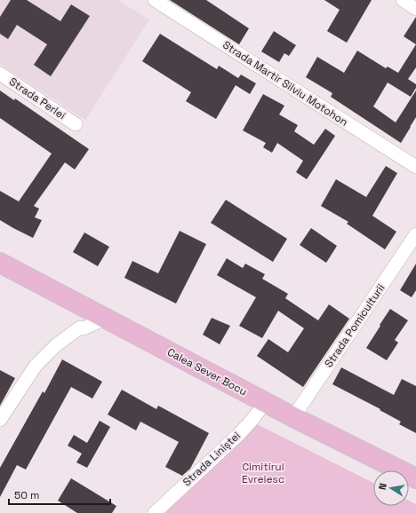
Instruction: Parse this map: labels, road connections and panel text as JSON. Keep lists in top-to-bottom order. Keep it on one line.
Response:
{"streets":{"main road":["Calea Sever Bocu"],"street":["Strada Martir Silviu Motohon","Strada Perlei","Strada Pomiculturii","Strada Liniștei"]},"crossings":[["Strada Pomiculturii","Calea Sever Bocu"],["Calea Sever Bocu","Strada Liniștei"]],"parks":["Cimitirul Evreiesc"],"scale_bar":"50 m","north":"left"}
